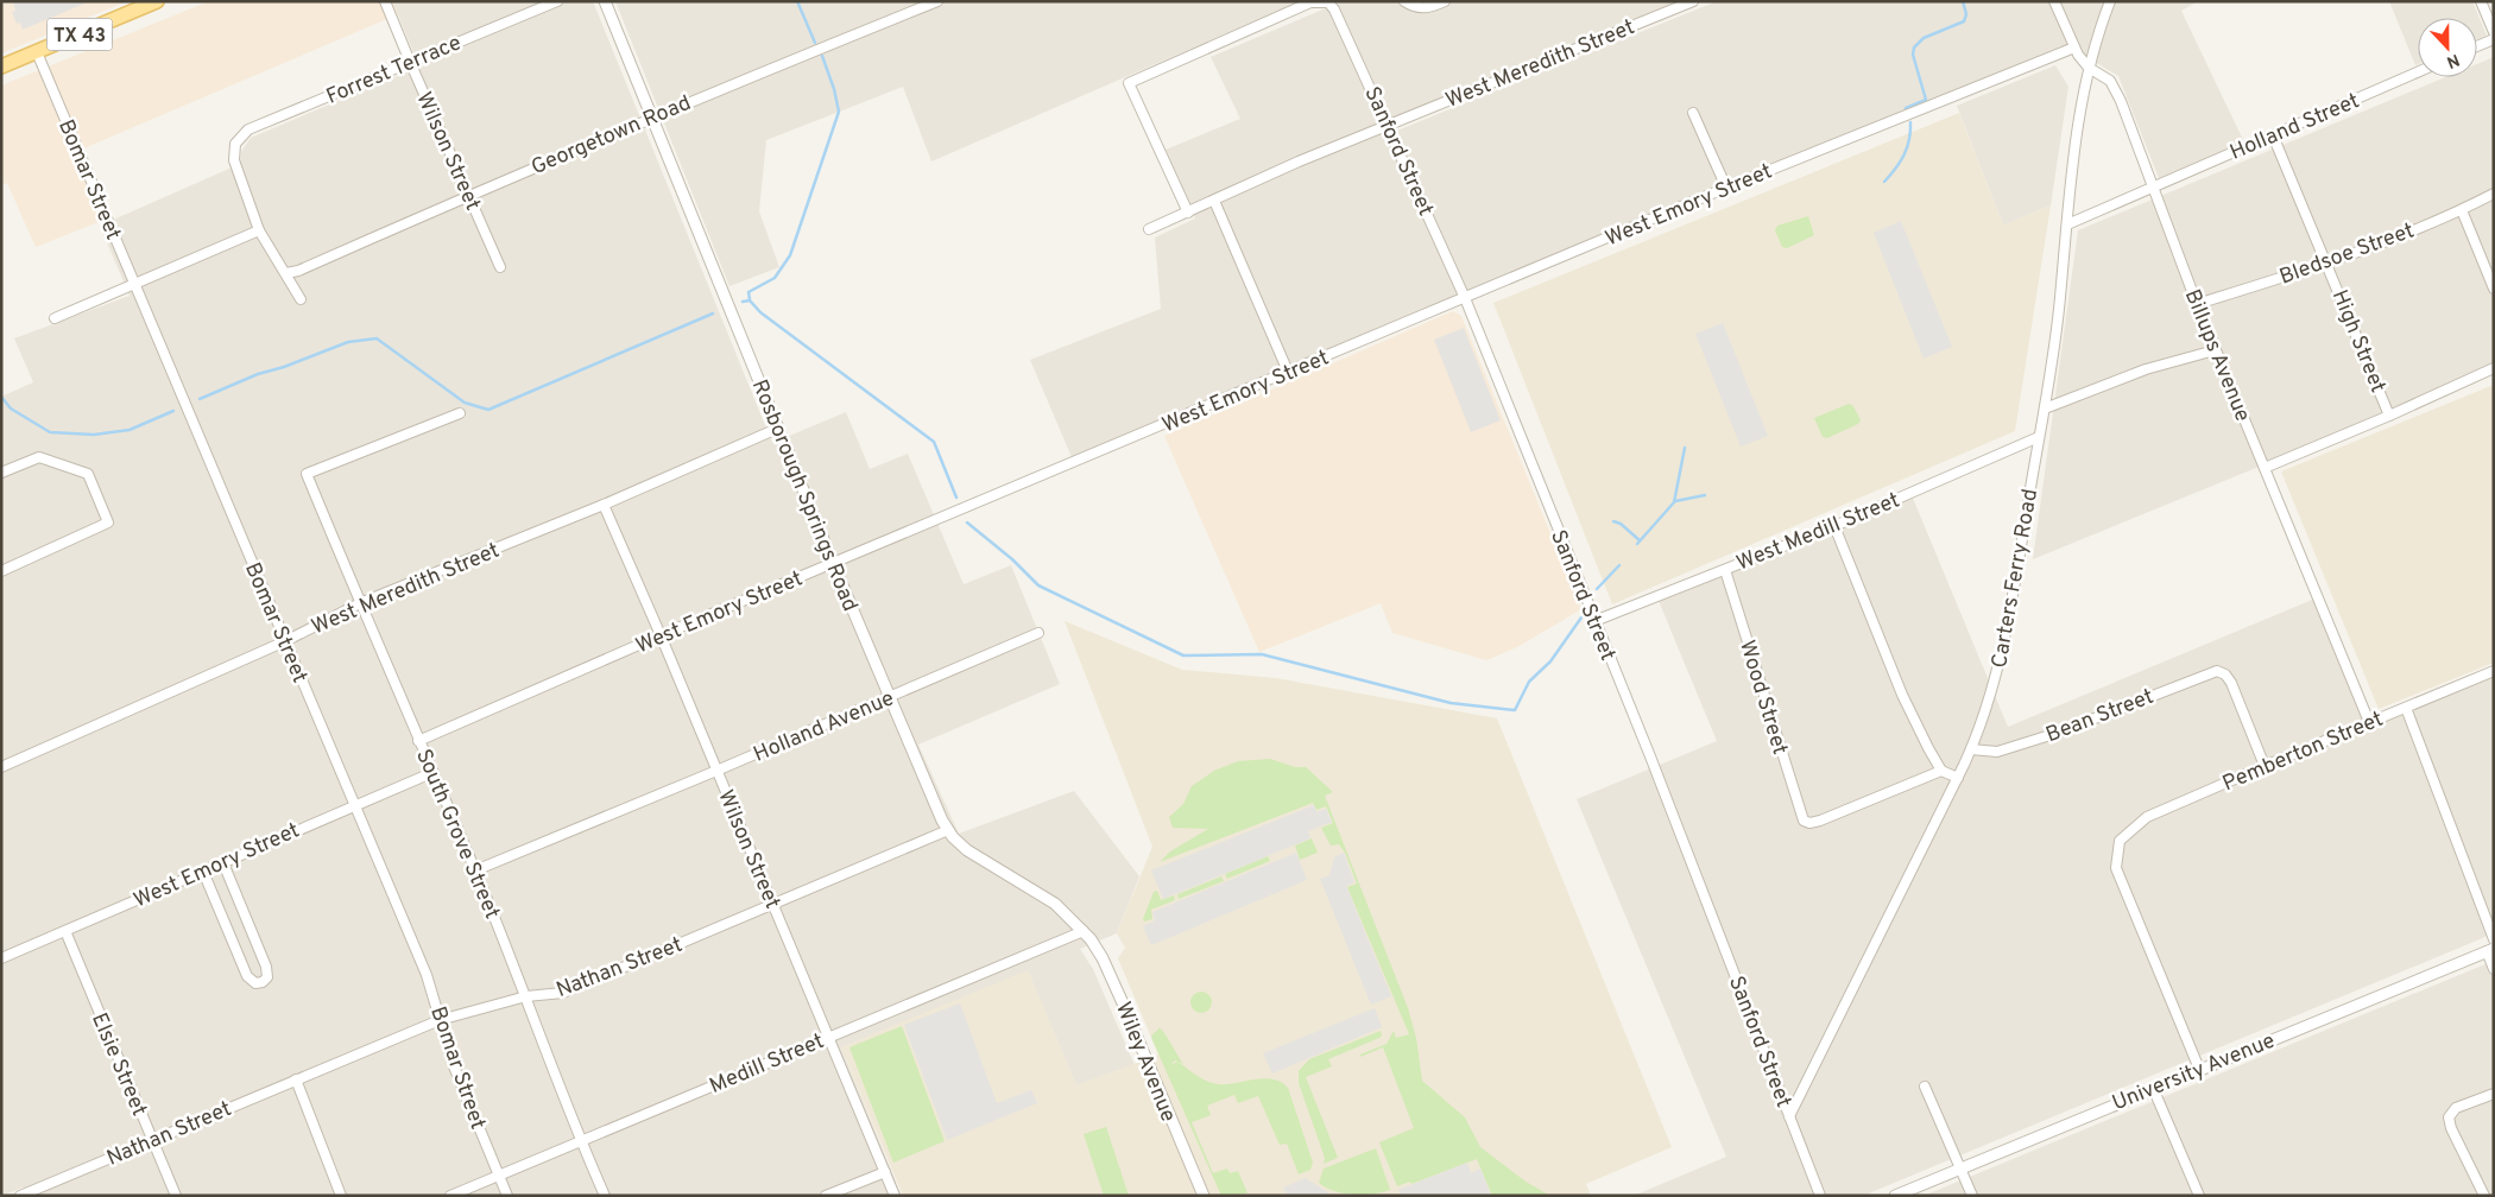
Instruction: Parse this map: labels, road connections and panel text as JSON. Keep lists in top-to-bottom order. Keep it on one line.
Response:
{"streets":{"main road":["TX 43"],"street":["West Meredith Street","Forrest Terrace","Holland Street","Georgetown Road","Wilson Street","Sanford Street","Bomar Street","West Emory Street","Bledsoe Street","High Street","Billups Avenue","Rosborough Springs Road","West Medill Street","Carters Ferry Road","Wood Street","Bean Street","Holland Avenue","Pemberton Street","South Grove Street","Nathan Street","Wiley Avenue","Medill Street","Elsie Street","University Avenue"]},"crossings":[["TX 43","Bomar Street"],["West Meredith Street","Wilson Street"],["West Meredith Street","Sanford Street"],["West Meredith Street","Bomar Street"],["West Meredith Street","Rosborough Springs Road"],["West Meredith Street","South Grove Street"],["Forrest Terrace","Wilson Street"],["Holland Street","High Street"],["Holland Street","Billups Avenue"],["Holland Street","Carters Ferry Road"],["Georgetown Road","Wilson Street"],["Georgetown Road","Rosborough Springs Road"],["Wilson Street","West Emory Street"],["Wilson Street","Holland Avenue"],["Wilson Street","Nathan Street"],["Wilson Street","Medill Street"],["Sanford Street","West Emory Street"],["Sanford Street","West Medill Street"],["Sanford Street","Carters Ferry Road"],["Bomar Street","West Emory Street"],["Bomar Street","Nathan Street"],["Bomar Street","Medill Street"],["West Emory Street","Billups Avenue"],["West Emory Street","Rosborough Springs Road"],["West Emory Street","South Grove Street"],["West Emory Street","Elsie Street"],["Bledsoe Street","High Street"],["Bledsoe Street","Billups Avenue"],["Billups Avenue","Carters Ferry Road"],["Billups Avenue","Pemberton Street"],["Rosborough Springs Road","Holland Avenue"],["Rosborough Springs Road","Nathan Street"],["Rosborough Springs Road","Wiley Avenue"],["Rosborough Springs Road","Medill Street"],["West Medill Street","Carters Ferry Road"],["West Medill Street","Wood Street"],["Carters Ferry Road","Bean Street"],["Bean Street","Pemberton Street"],["Holland Avenue","South Grove Street"],["Pemberton Street","University Avenue"],["South Grove Street","Nathan Street"],["South Grove Street","Medill Street"],["Nathan Street","Elsie Street"],["Wiley Avenue","Medill Street"]],"north":"bottom"}
